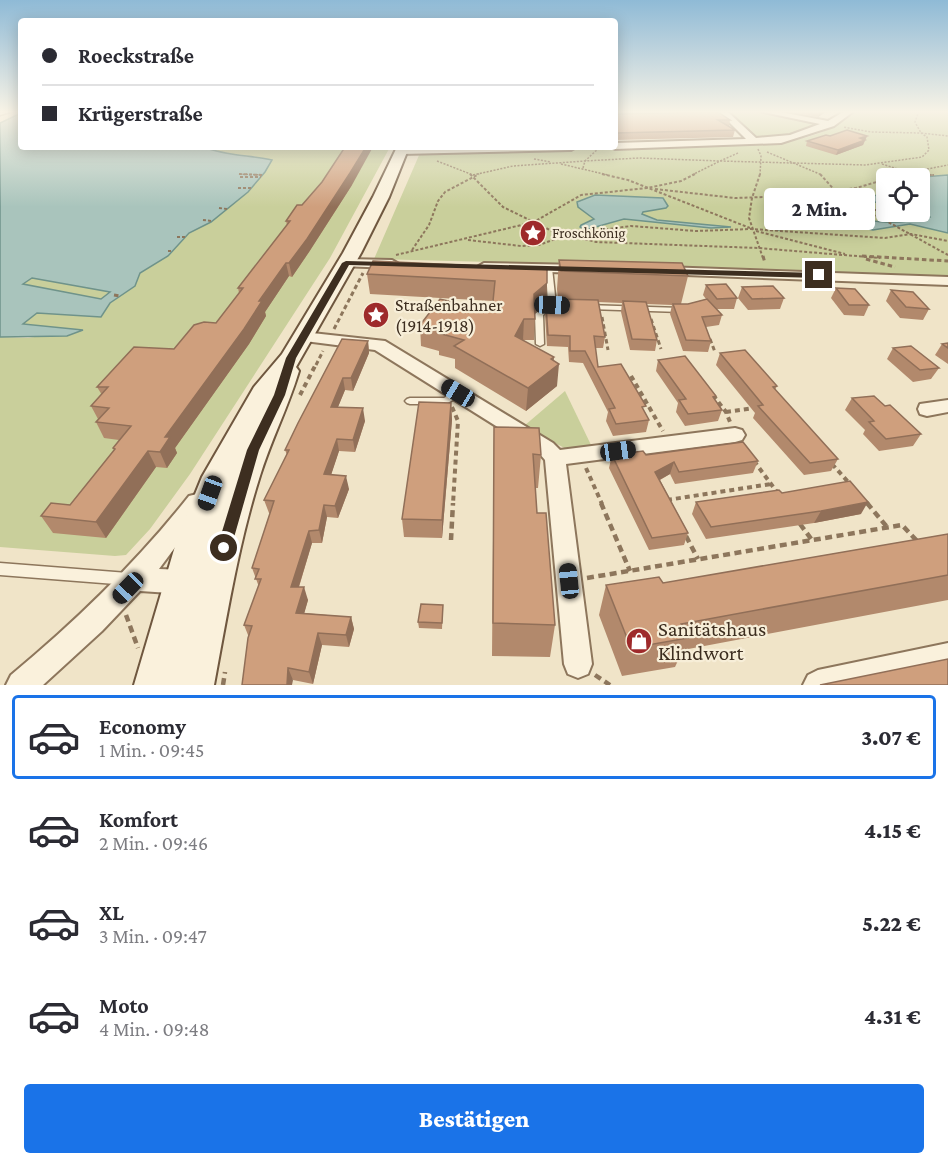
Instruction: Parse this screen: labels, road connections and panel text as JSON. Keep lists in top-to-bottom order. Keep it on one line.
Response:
{"places":{"place":["Froschkönig","Straßenbahner (1914-1918)"],"shop":["Sanitätshaus Klindwort"]},"page":{"banner":["Roeckstraße","Krügerstraße"],"bubble":"2 Min.","list":[{"name":"Economy","note":"1 Min. · 09:45","value":"3.07 €"},{"name":"Komfort","note":"2 Min. · 09:46","value":"4.15 €"},{"name":"XL","note":"3 Min. · 09:47","value":"5.22 €"},{"name":"Moto","note":"4 Min. · 09:48","value":"4.31 €"}],"buttons":"Bestätigen"}}
